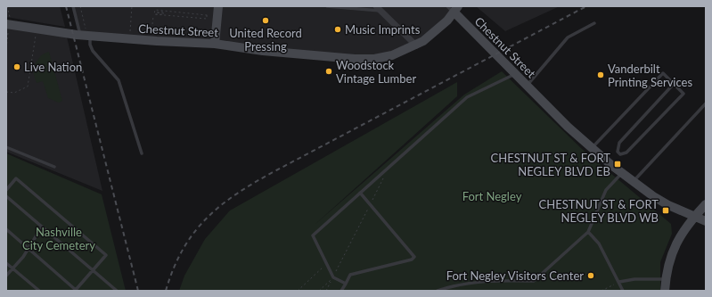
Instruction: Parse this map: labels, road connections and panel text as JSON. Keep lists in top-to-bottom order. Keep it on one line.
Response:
{"streets":{"street":["Chestnut Street"]},"parks":["Fort Negley","Nashville City Cemetery"],"places":{"other":["United Record Pressing","Music Imprints","Live Nation","Woodstock Vintage Lumber","Vanderbilt Printing Services","Fort Negley Visitors Center"],"transit":["CHESTNUT ST & FORT NEGLEY BLVD EB","CHESTNUT ST & FORT NEGLEY BLVD WB"]}}
